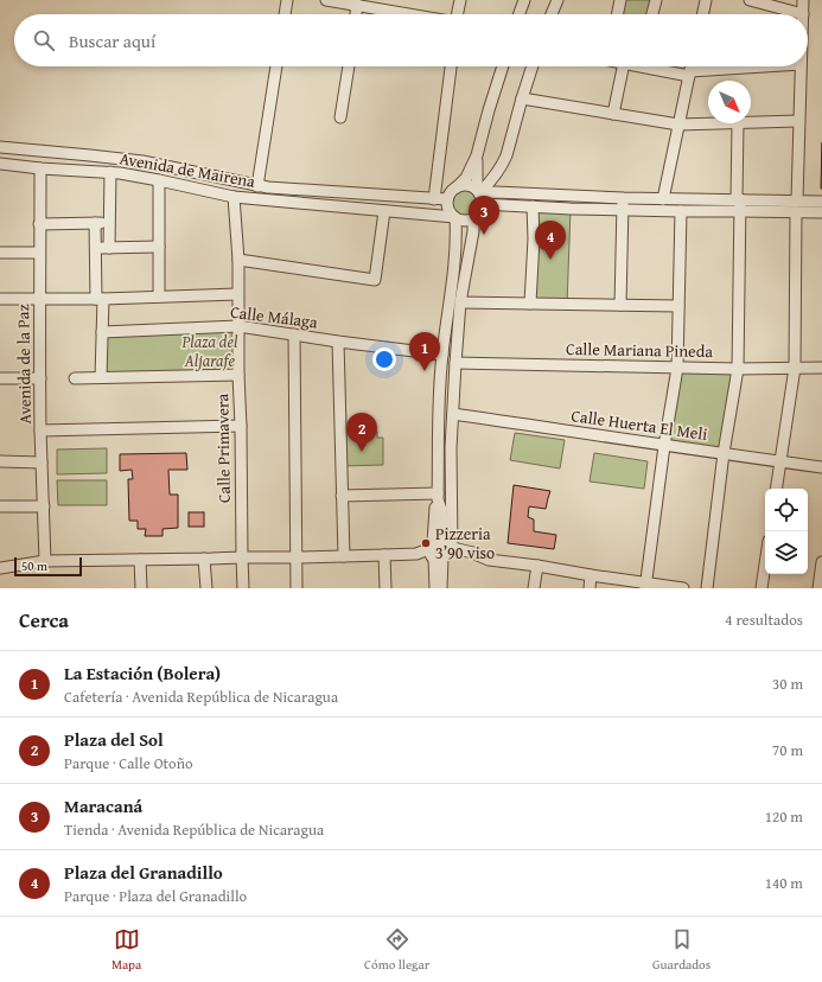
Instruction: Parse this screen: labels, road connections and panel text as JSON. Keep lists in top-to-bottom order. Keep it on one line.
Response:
{"streets":{"street":["Avenida de Mairena","Calle Málaga","Calle Mariana Pineda","Avenida de la Paz","Calle Huerta El Meli","Calle Primavera"]},"crossings":[["Avenida de Mairena","Avenida de la Paz"],["Avenida de Mairena","Calle Primavera"],["Calle Málaga","Calle Primavera"]],"parks":["Plaza del Aljarafe"],"places":["Pizzeria 3’90 viso"],"scale_bar":"50 m","north":"bottom right","page":{"search":"Buscar aquí","pins":["3","4","1","2"],"scale":"50 m","heading":["Cerca","4 resultados"],"list":[{"mark":"1","name":"La Estación (Bolera)","note":"Cafetería · Avenida República de Nicaragua","value":"30 m"},{"mark":"2","name":"Plaza del Sol","note":"Parque · Calle Otoño","value":"70 m"},{"mark":"3","name":"Maracaná","note":"Tienda · Avenida República de Nicaragua","value":"120 m"},{"mark":"4","name":"Plaza del Granadillo","note":"Parque · Plaza del Granadillo","value":"140 m"}],"nav":["Mapa","Cómo llegar","Guardados"]}}
